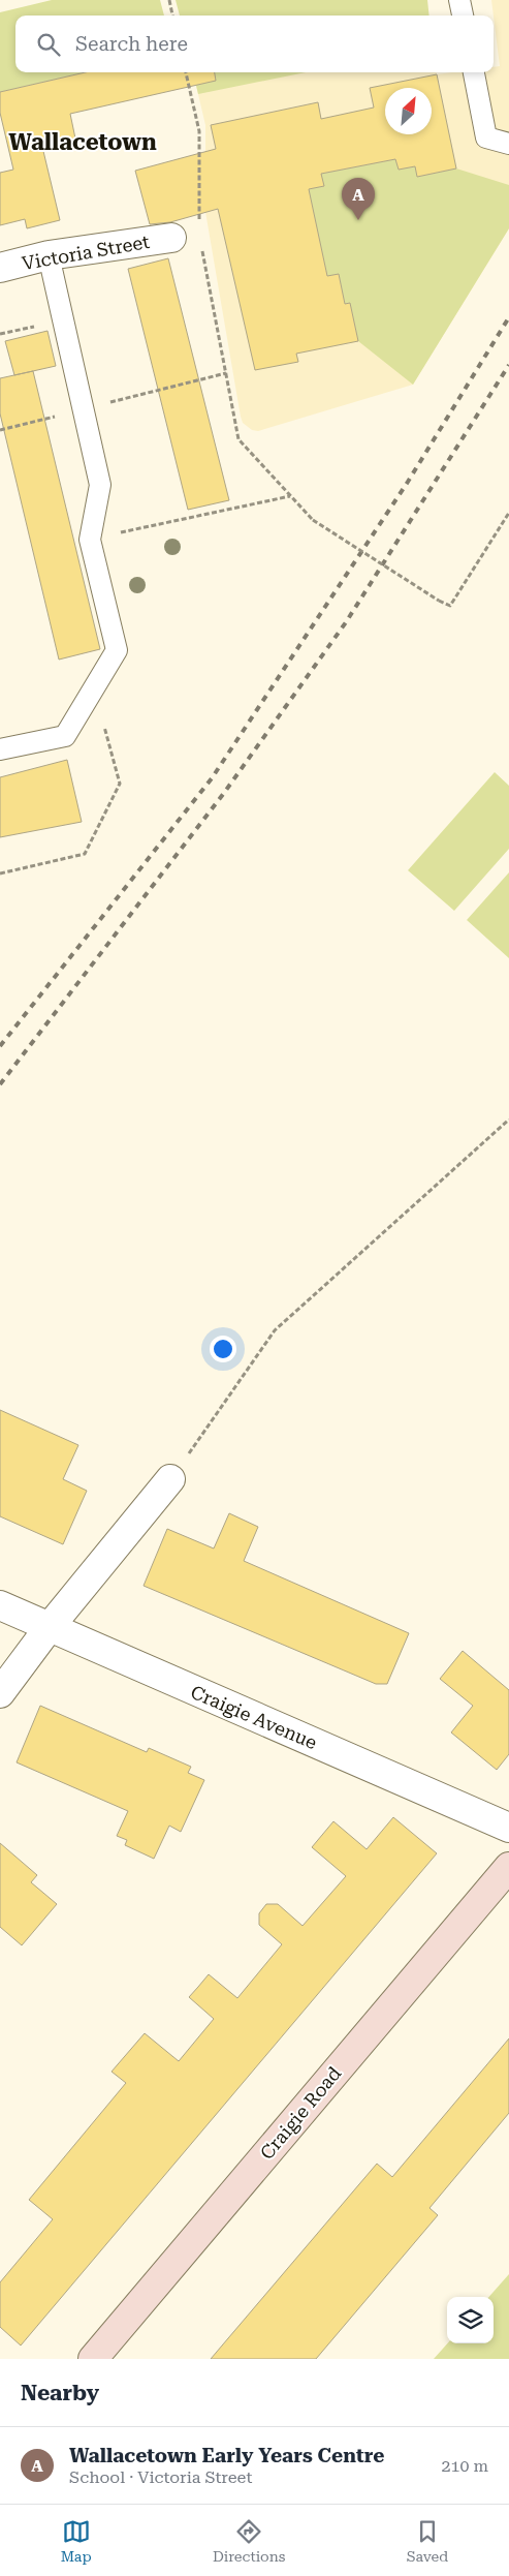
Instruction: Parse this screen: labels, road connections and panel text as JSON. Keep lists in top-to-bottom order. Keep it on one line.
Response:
{"streets":{"main road":["Craigie Road"],"street":["Victoria Street","Craigie Avenue"]},"districts":["Wallacetown"],"north":"top right","page":{"search":"Search here","pins":"A","heading":"Nearby","list":[{"mark":"A","name":"Wallacetown Early Years Centre","note":"School · Victoria Street","value":"210 m"}],"nav":["Map","Directions","Saved"]}}
